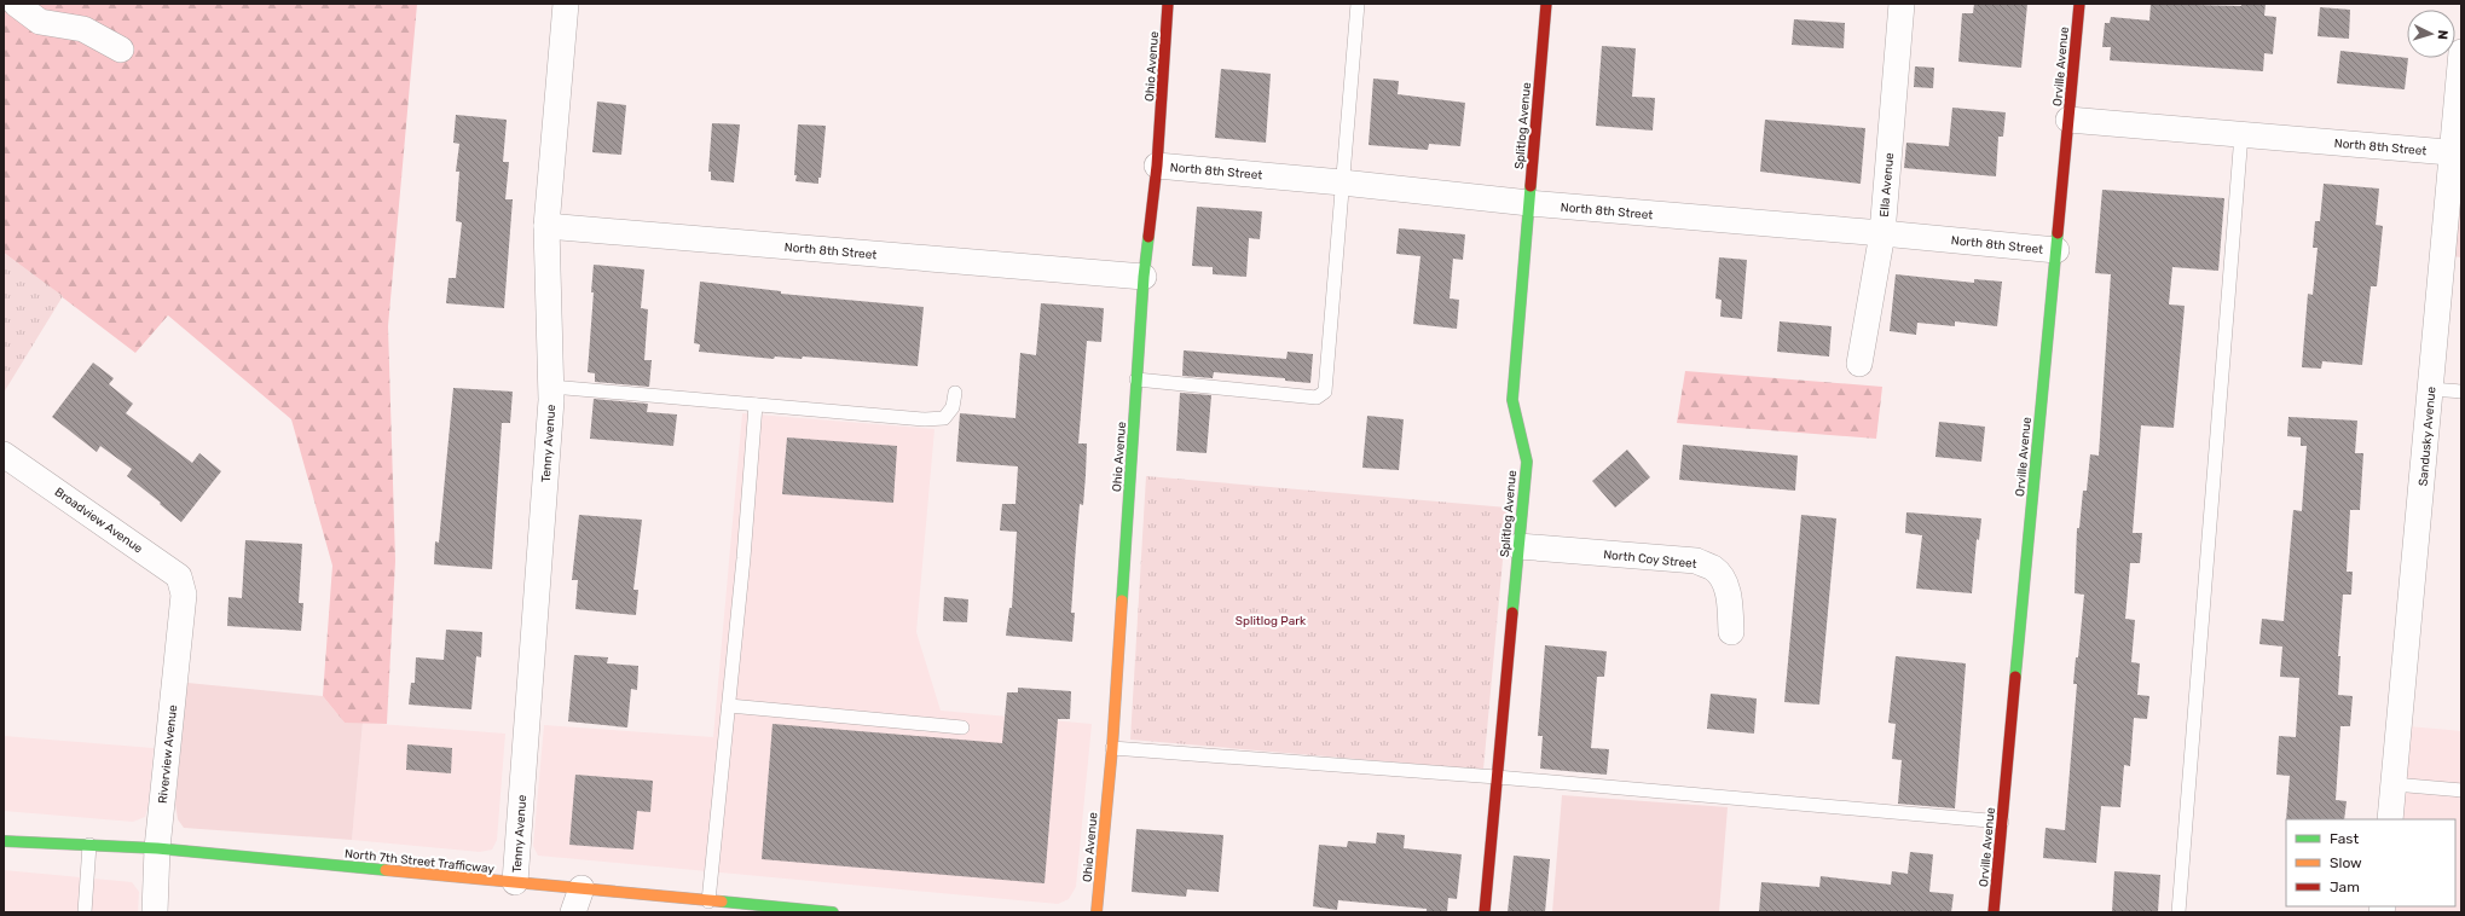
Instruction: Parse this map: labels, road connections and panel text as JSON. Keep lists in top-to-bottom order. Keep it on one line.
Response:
{"streets":{"street":["Ohio Avenue","Orville Avenue","Splitlog Avenue","North 8th Street","Ella Avenue","Sandusky Avenue","Tenny Avenue","Broadview Avenue","North Coy Street","Riverview Avenue","North 7th Street Trafficway"]},"crossings":[["Ohio Avenue","North 8th Street"],["Orville Avenue","North 8th Street"],["Splitlog Avenue","North 8th Street"],["Splitlog Avenue","North Coy Street"],["North 8th Street","Ella Avenue"],["North 8th Street","Sandusky Avenue"],["North 8th Street","Tenny Avenue"],["Tenny Avenue","North 7th Street Trafficway"],["Broadview Avenue","Riverview Avenue"],["Riverview Avenue","North 7th Street Trafficway"]],"parks":["Splitlog Park"],"legend":["Fast","Slow","Jam"],"north":"right"}
